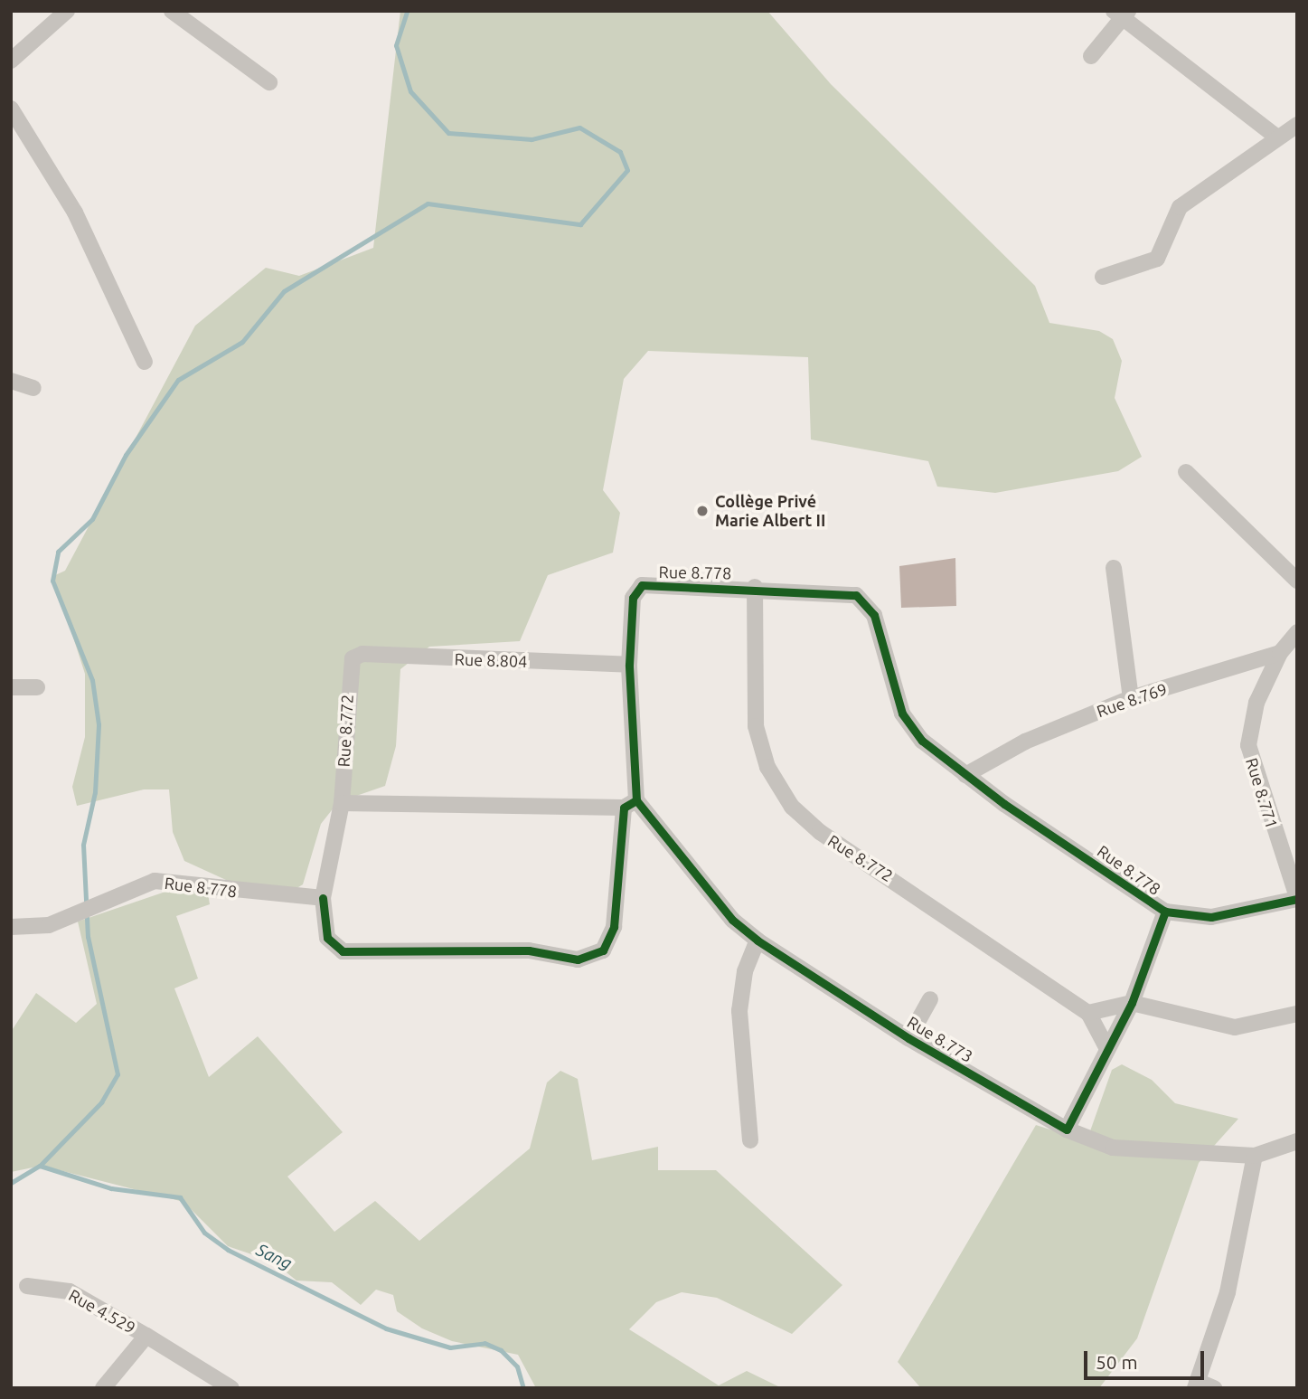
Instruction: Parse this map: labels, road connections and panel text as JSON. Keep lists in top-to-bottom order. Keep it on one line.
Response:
{"streets":{"street":["Rue 8.778","Rue 8.804","Rue 8.769","Rue 8.772","Rue 8.771","Rue 8.773","Rue 4.529"]},"crossings":[["Rue 8.778","Rue 8.804"],["Rue 8.778","Rue 8.769"],["Rue 8.778","Rue 8.772"],["Rue 8.778","Rue 8.771"],["Rue 8.778","Rue 8.773"],["Rue 8.804","Rue 8.772"],["Rue 8.769","Rue 8.771"]],"water":["Sang"],"places":["Collège Privé Marie Albert II"],"scale_bar":"50 m"}
